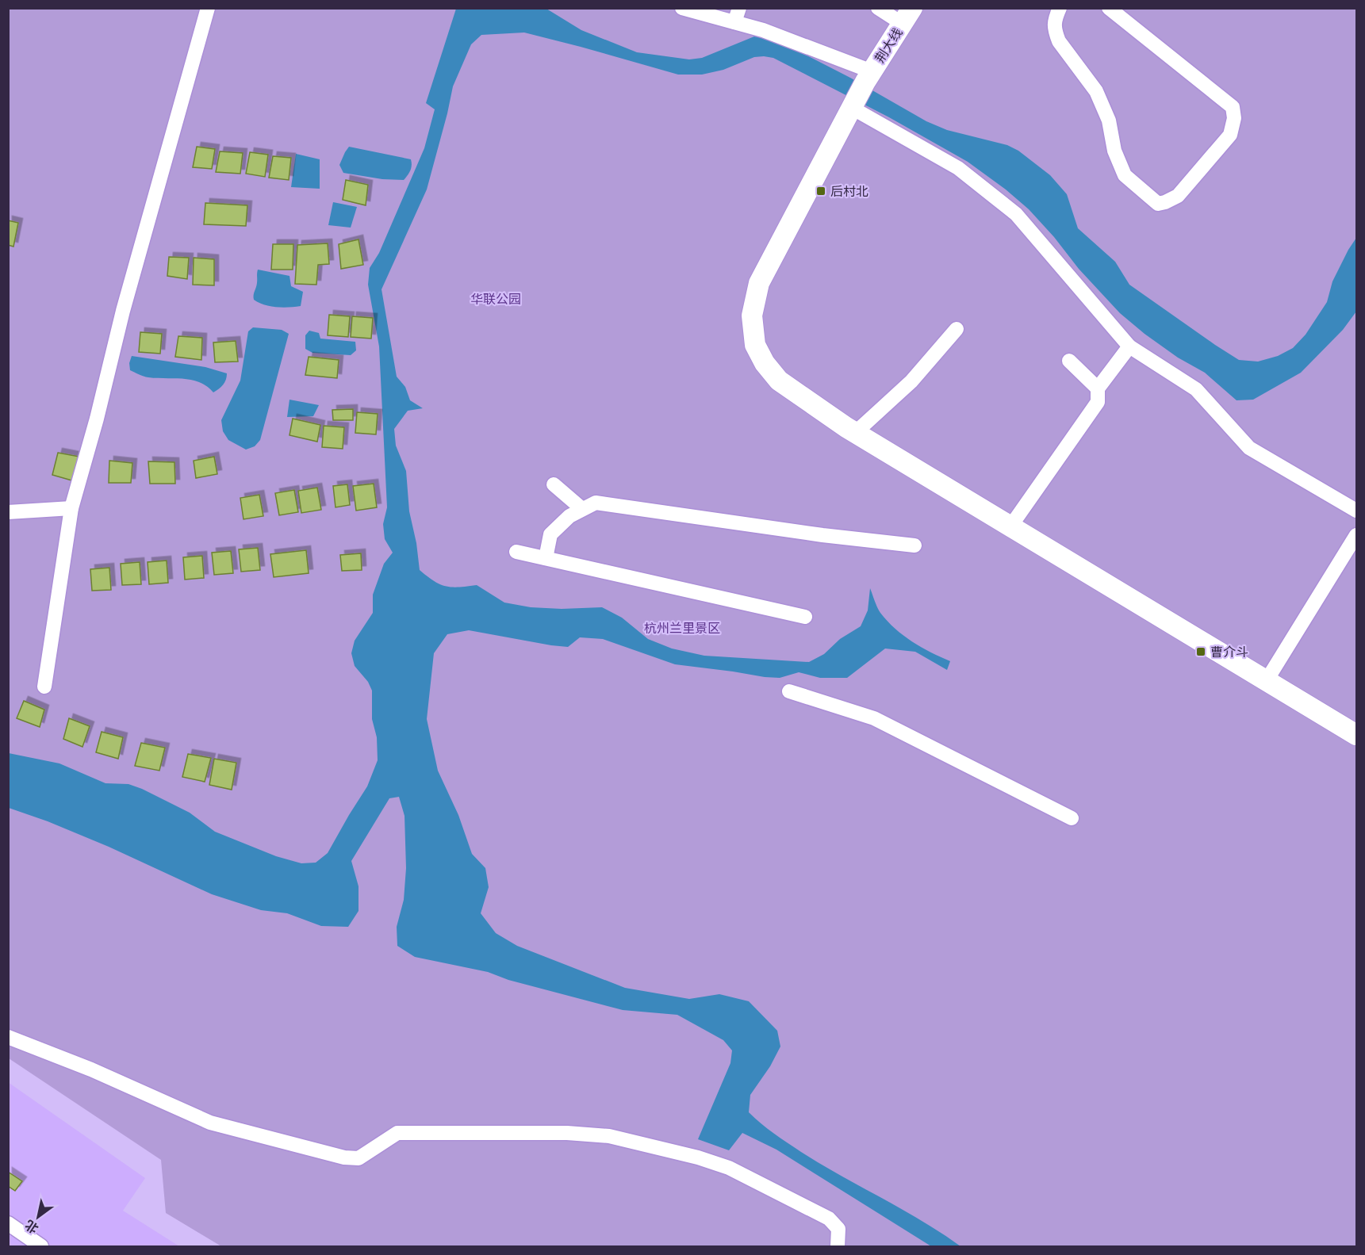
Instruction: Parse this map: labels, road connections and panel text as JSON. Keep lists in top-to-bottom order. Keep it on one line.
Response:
{"streets":{"street":["荆大线"]},"parks":["华联公园","杭州兰里景区"],"places":{"transit":["后村北","曹介斗"]},"north":"bottom left"}
